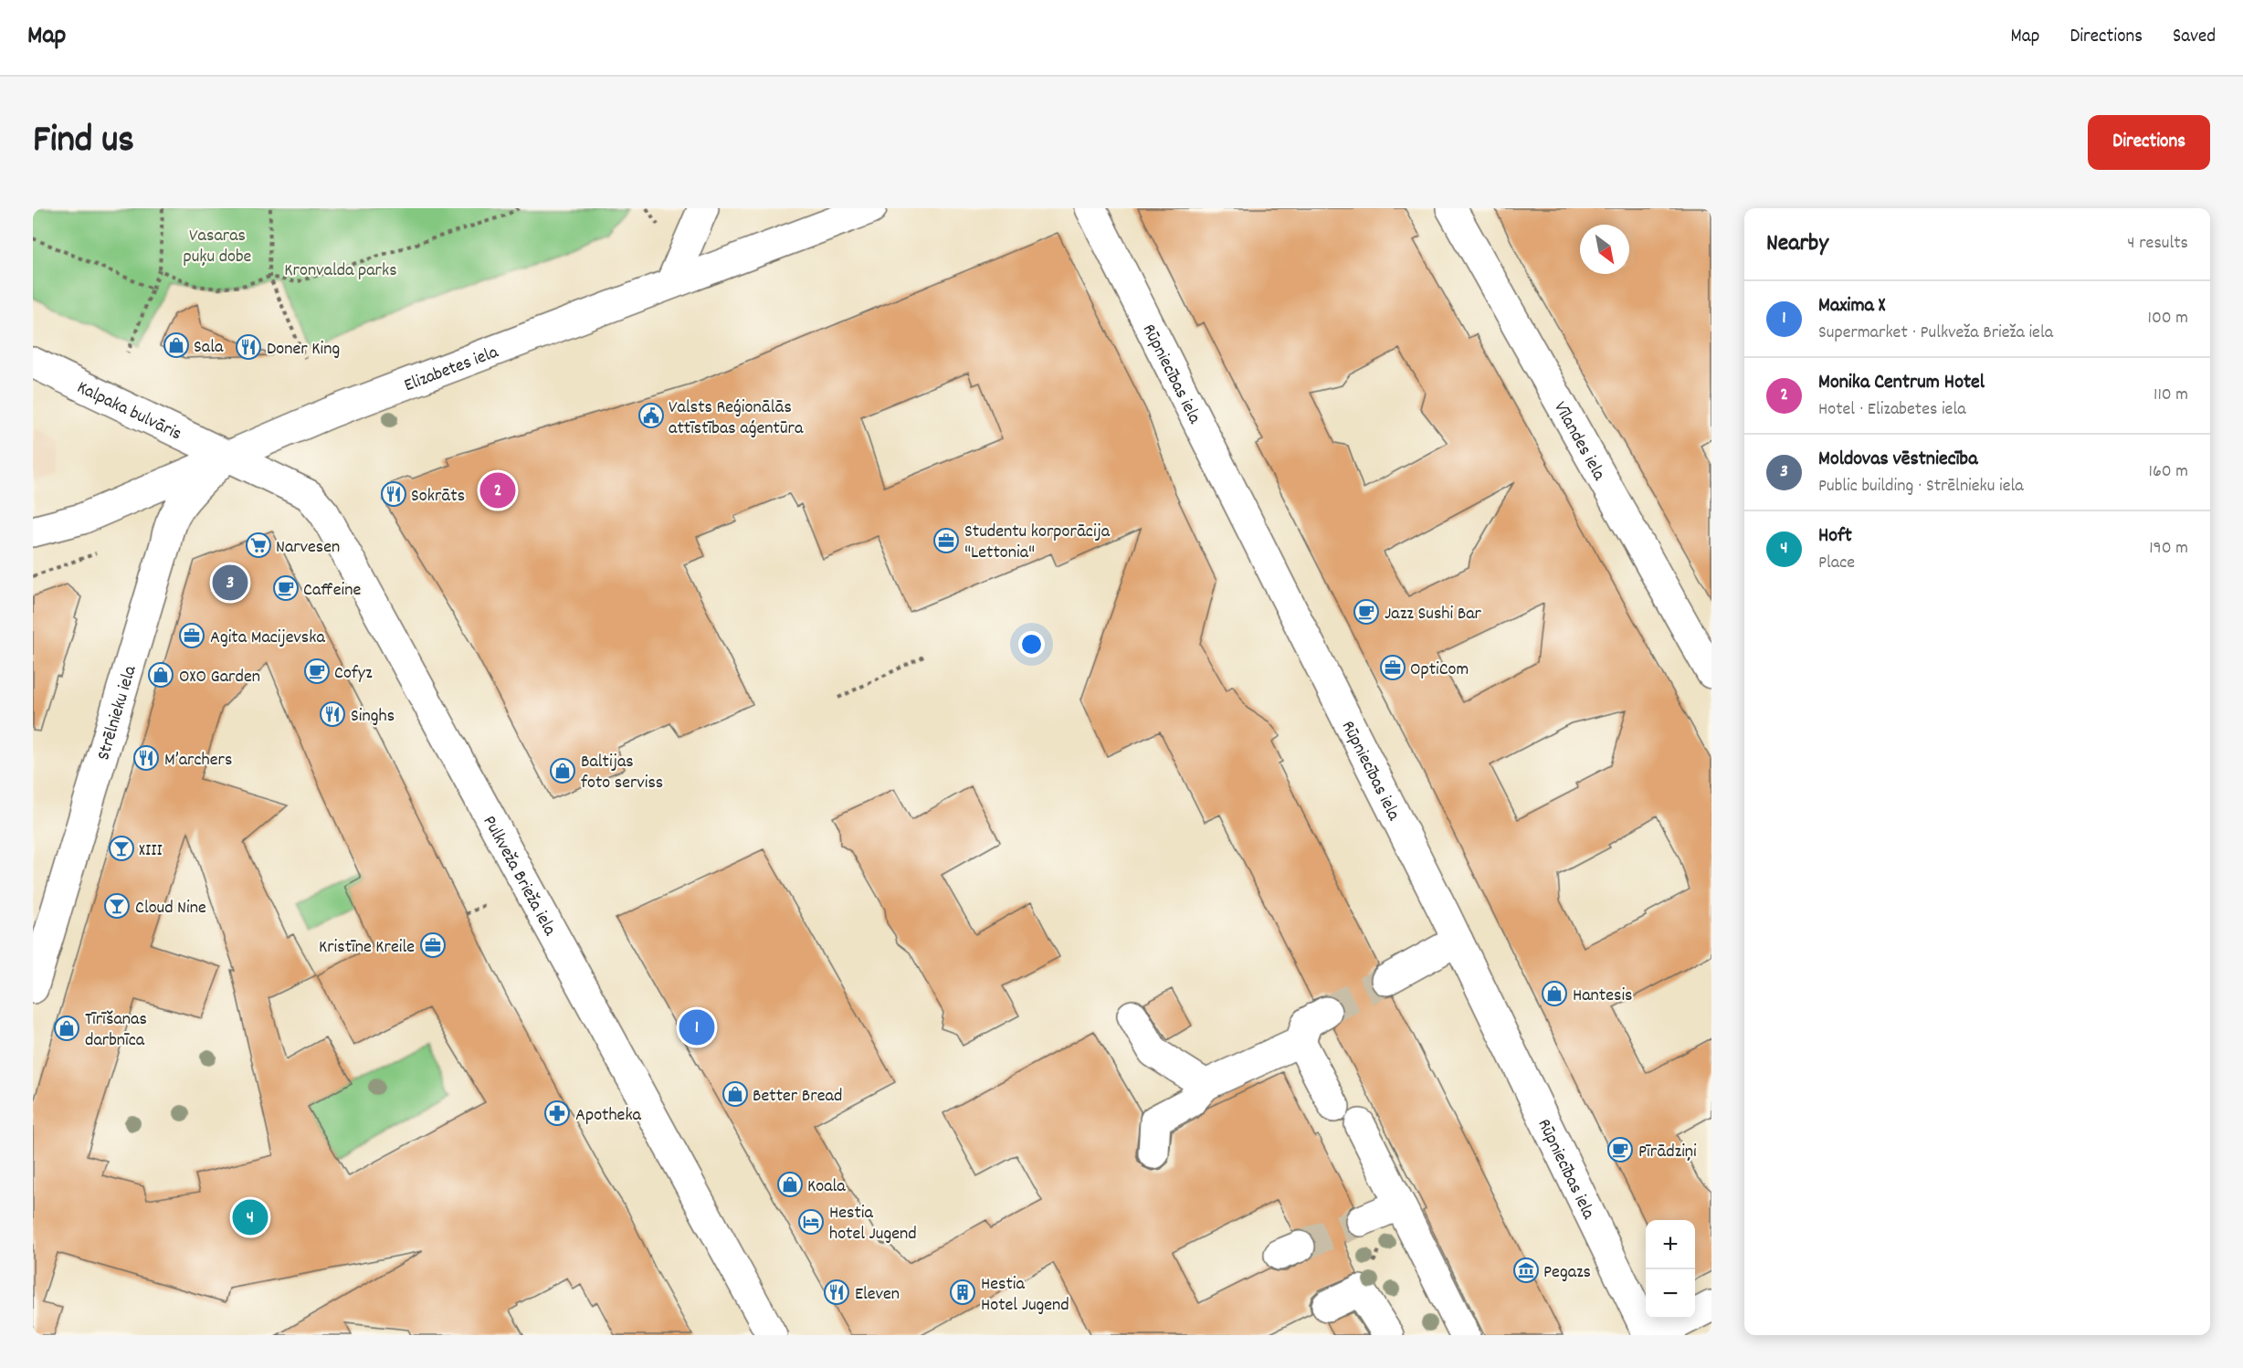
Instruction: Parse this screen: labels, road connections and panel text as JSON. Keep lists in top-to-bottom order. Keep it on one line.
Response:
{"streets":{"street":["Elizabetes iela","Rūpniecības iela","Kalpaka bulvāris","Vīlandes iela","Strēlnieku iela","Pulkveža Brieža iela"]},"crossings":[["Elizabetes iela","Kalpaka bulvāris"],["Elizabetes iela","Strēlnieku iela"],["Elizabetes iela","Pulkveža Brieža iela"],["Kalpaka bulvāris","Strēlnieku iela"],["Kalpaka bulvāris","Pulkveža Brieža iela"],["Strēlnieku iela","Pulkveža Brieža iela"]],"parks":["Vasaras puķu dobe","Kronvalda parks"],"places":{"shop":["Sala","OXO Garden","Baltijas foto serviss","Hantesis","Tīrīšanas darbnīca","Better Bread","Koala"],"restaurant":["Doner King","Sokrāts","Singhs","M’archers","Eleven"],"public building":["Valsts Reģionālās attīstības aģentūra"],"office":["Studentu korporācija \"Lettonia\"","Agita Macijevska","OptiCom","Kristīne Kreile"],"supermarket":["Narvesen"],"cafe":["Caffeine","Jazz Sushi Bar","Cofyz","Pīrādziņi"],"bar":["XIII","Cloud Nine"],"pharmacy":["Apotheka"],"hotel":["Hestia hotel Jugend"],"museum":["Pegazs"],"building":["Hestia Hotel Jugend"]},"north":"bottom right","page":{"header":"Map","nav":["Map","Directions","Saved"],"title":"Find us","buttons":"Directions","heading":["Nearby","4 results"],"list":[{"mark":"1","name":"Maxima X","note":"Supermarket · Pulkveža Brieža iela","value":"100 m"},{"mark":"2","name":"Monika Centrum Hotel","note":"Hotel · Elizabetes iela","value":"110 m"},{"mark":"3","name":"Moldovas vēstniecība","note":"Public building · Strēlnieku iela","value":"160 m"},{"mark":"4","name":"Hoft","note":"Place","value":"190 m"}],"pins":["2","3","1","4"],"map_buttons":["+","−"]}}
